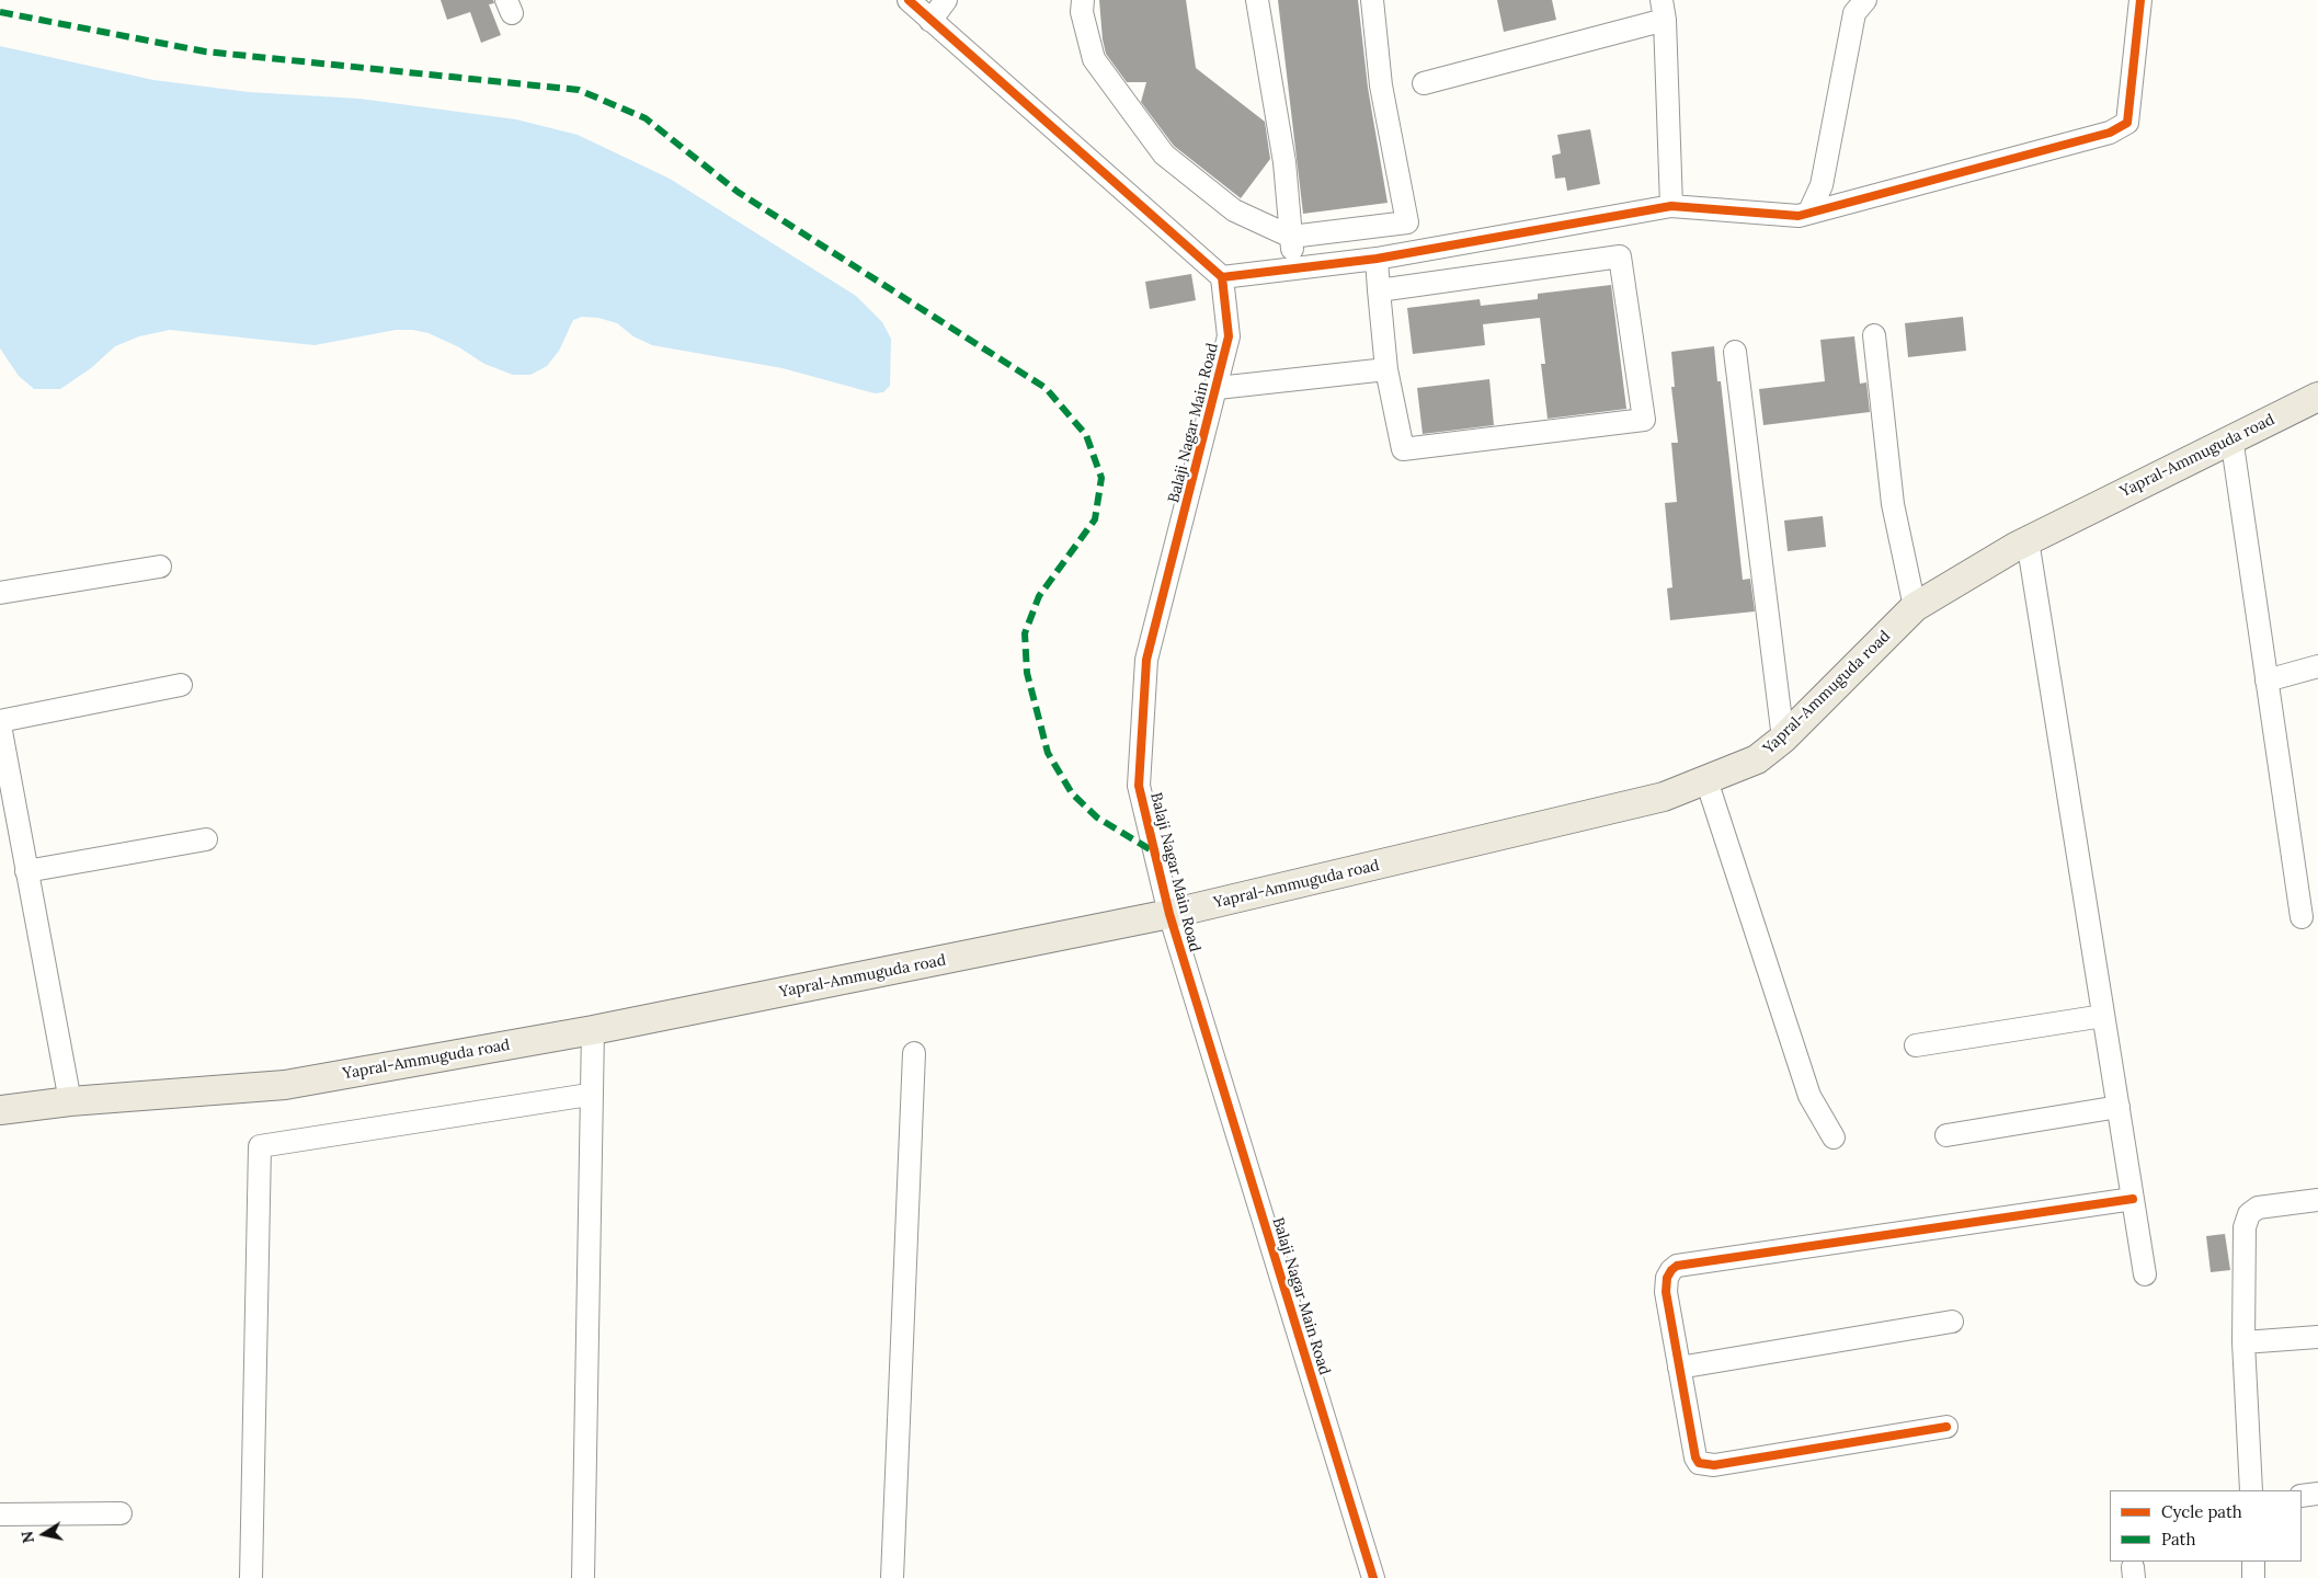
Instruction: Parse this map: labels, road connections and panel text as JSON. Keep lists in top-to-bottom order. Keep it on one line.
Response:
{"streets":{"main road":["Yapral-Ammuguda road"],"street":["Balaji Nagar Main Road"]},"crossings":[["Balaji Nagar Main Road","Yapral-Ammuguda road"]],"legend":["Cycle path","Path"],"north":"left"}
